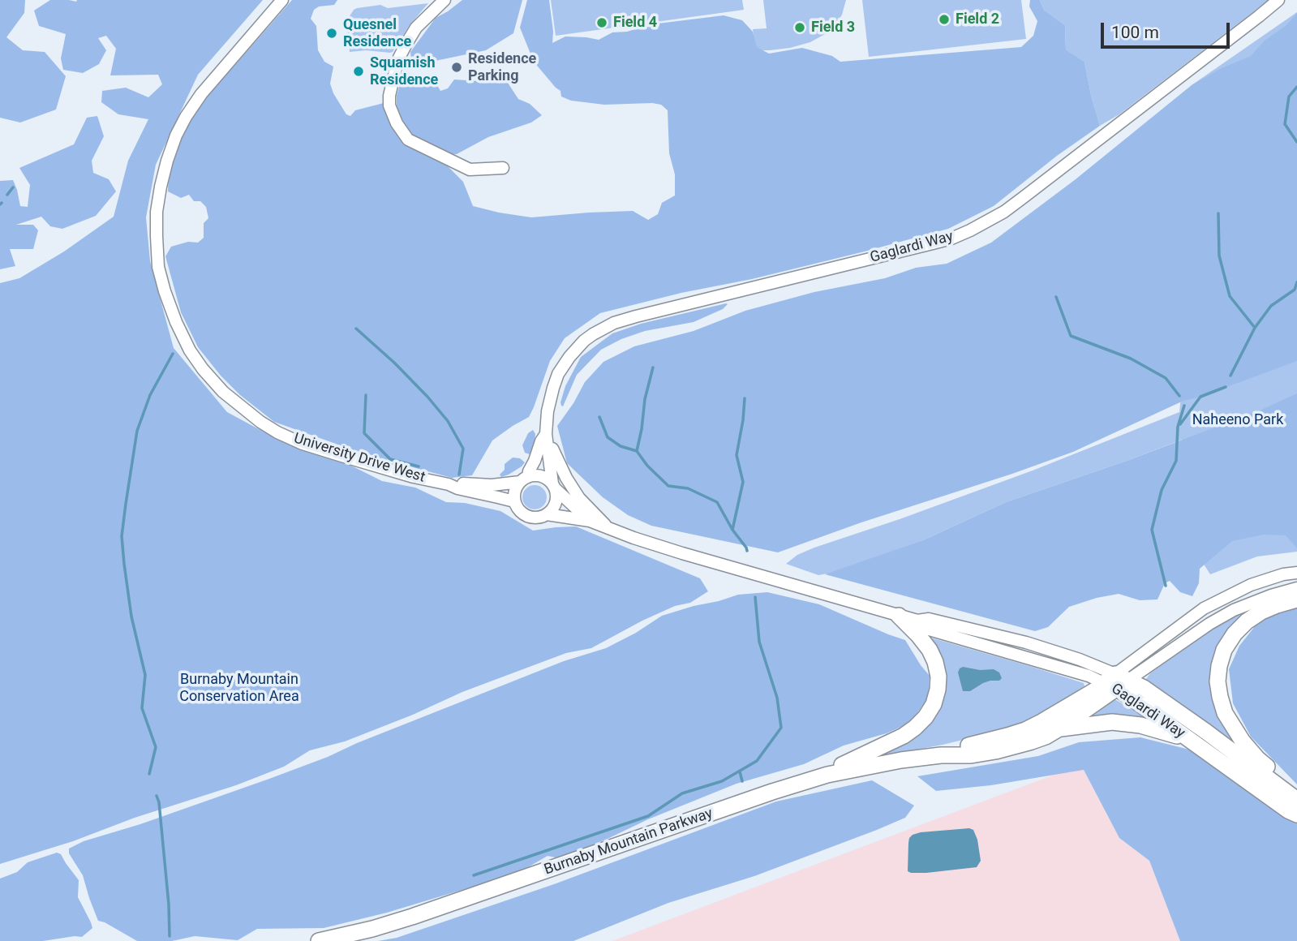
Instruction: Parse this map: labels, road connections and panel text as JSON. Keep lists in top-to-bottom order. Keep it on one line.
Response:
{"streets":{"main road":["Gaglardi Way","Burnaby Mountain Parkway"],"street":["University Drive West"]},"crossings":[["Gaglardi Way","University Drive West"],["Gaglardi Way","Burnaby Mountain Parkway"]],"parks":["Naheeno Park","Burnaby Mountain Conservation Area"],"places":["Field 2","Field 4","Field 3","Quesnel Residence","Residence Parking","Squamish Residence"],"scale_bar":"100 m"}
